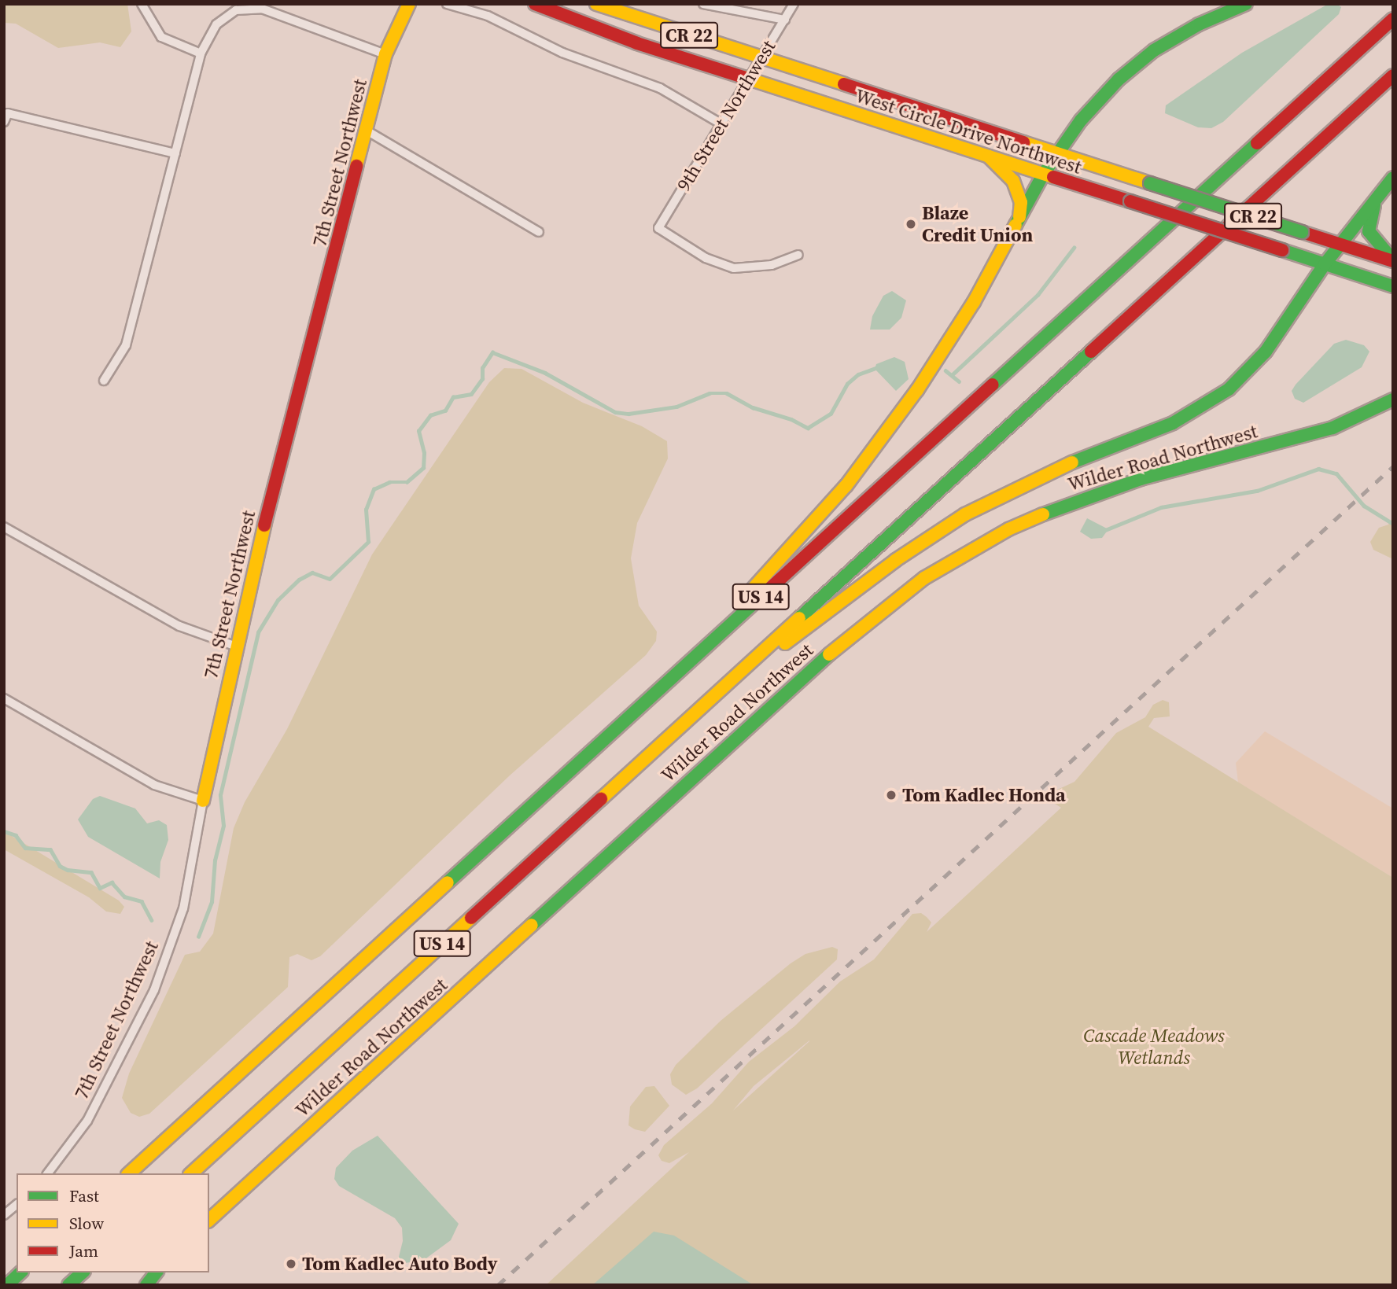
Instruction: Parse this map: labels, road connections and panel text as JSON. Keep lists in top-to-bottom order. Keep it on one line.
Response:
{"streets":{"main road":["CR 22","West Circle Drive Northwest","7th Street Northwest","Wilder Road Northwest","US 14"],"street":["9th Street Northwest"]},"crossings":[["9th Street Northwest","West Circle Drive Northwest"]],"parks":["Cascade Meadows Wetlands"],"places":["Blaze Credit Union","Tom Kadlec Honda","Tom Kadlec Auto Body"],"legend":["Fast","Slow","Jam"]}
